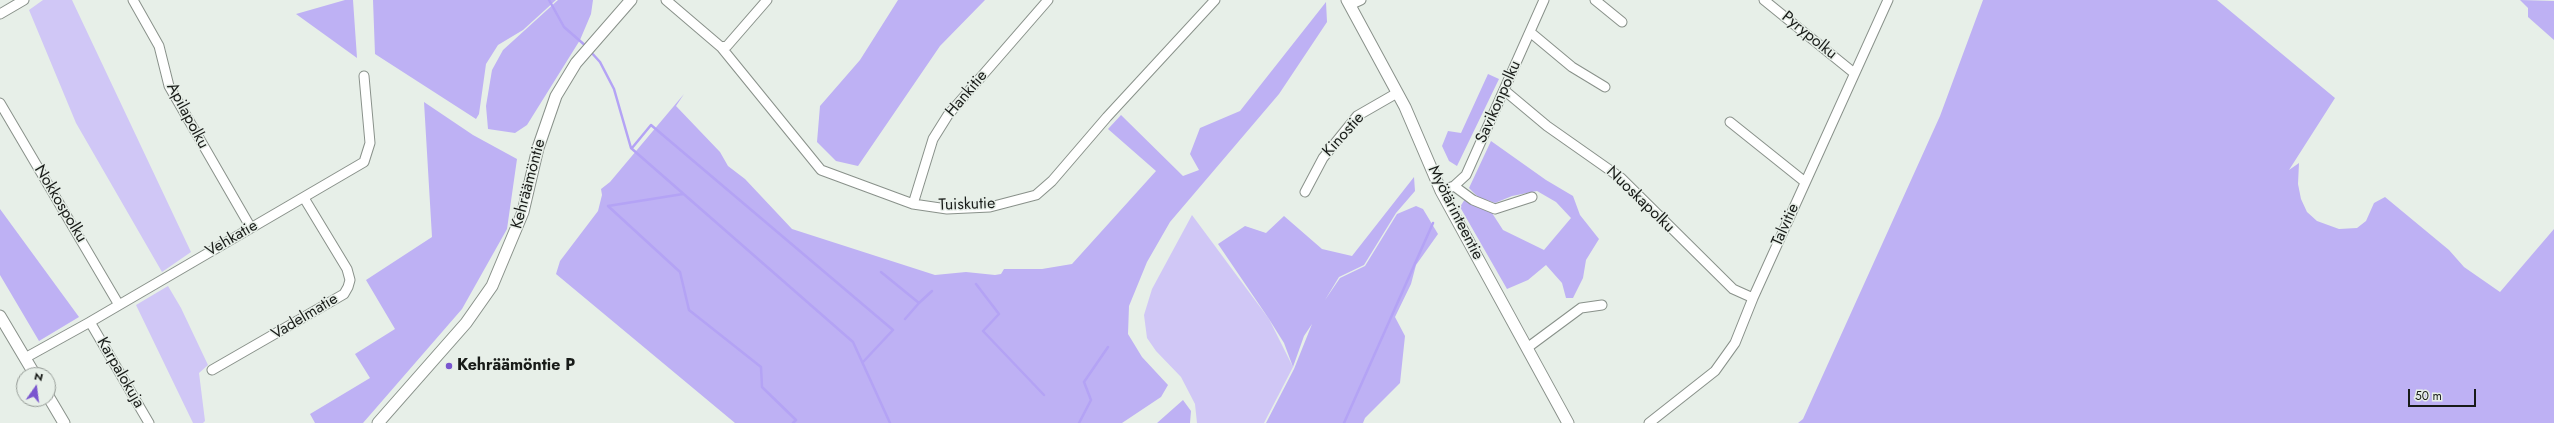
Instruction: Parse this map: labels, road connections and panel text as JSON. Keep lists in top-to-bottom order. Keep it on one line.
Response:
{"streets":{"street":["Pyrypolku","Hankitie","Savikonpolku","Apilapolku","Kinostie","Kehräämöntie","Nuoskapolku","Nokkospolku","Tuiskutie","Myötärinteentie","Talvitie","Vehkatie","Vadelmatie","Karpalokuja"]},"crossings":[["Pyrypolku","Talvitie"],["Hankitie","Tuiskutie"],["Savikonpolku","Nuoskapolku"],["Savikonpolku","Myötärinteentie"],["Apilapolku","Vehkatie"],["Kinostie","Myötärinteentie"],["Nuoskapolku","Talvitie"],["Nokkospolku","Vehkatie"],["Vehkatie","Vadelmatie"],["Vehkatie","Karpalokuja"]],"places":["Kehräämöntie P"],"scale_bar":"50 m","north":"top"}
